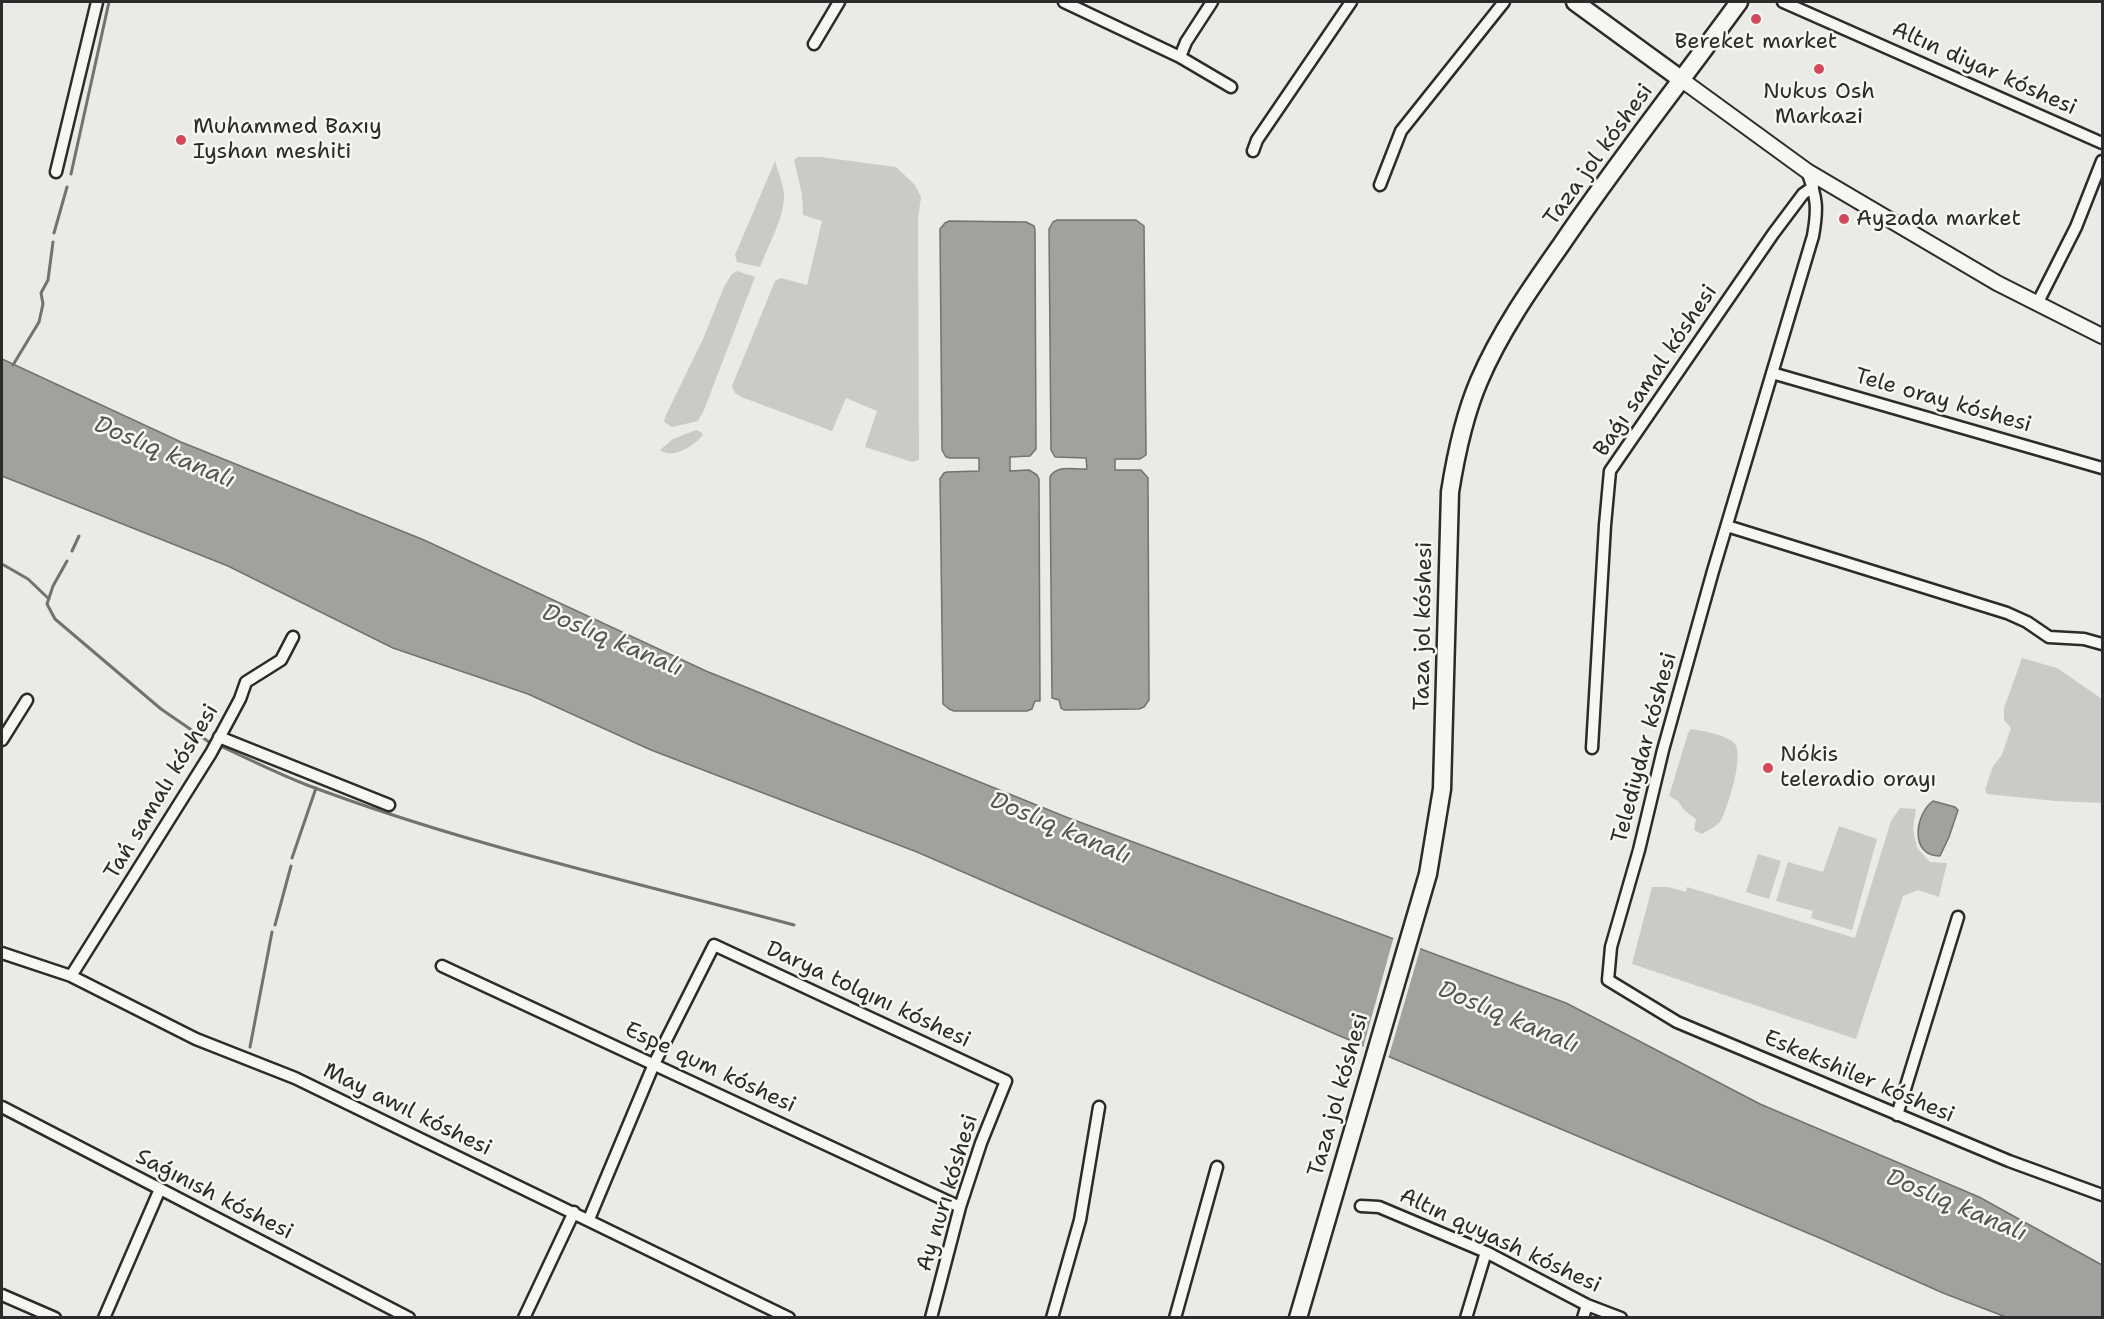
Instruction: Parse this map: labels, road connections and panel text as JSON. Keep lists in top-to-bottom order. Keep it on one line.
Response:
{"streets":{"main road":["Taza jol kóshesi"],"street":["Altın diyar kóshesi","Baǵı samal kóshesi","Tele oray kóshesi","Telediydar kóshesi","Tań samalı kóshesi","Darya tolqını kóshesi","Espe qum kóshesi","Eskekshiler kóshesi","May awıl kóshesi","Ay nurı kóshesi","Saǵınısh kóshesi","Altın quyash kóshesi"]},"crossings":[["Baǵı samal kóshesi","Telediydar kóshesi"],["Tele oray kóshesi","Telediydar kóshesi"],["Telediydar kóshesi","Eskekshiler kóshesi"],["Tań samalı kóshesi","May awıl kóshesi"],["Darya tolqını kóshesi","Espe qum kóshesi"],["Darya tolqını kóshesi","Ay nurı kóshesi"],["Espe qum kóshesi","Ay nurı kóshesi"]],"water":["Doslıq kanalı"],"places":["Bereket market","Nukus Osh Markazi","Muhammed Baxıy Iyshan meshiti","Ayzada market","Nókis teleradio orayı"]}
